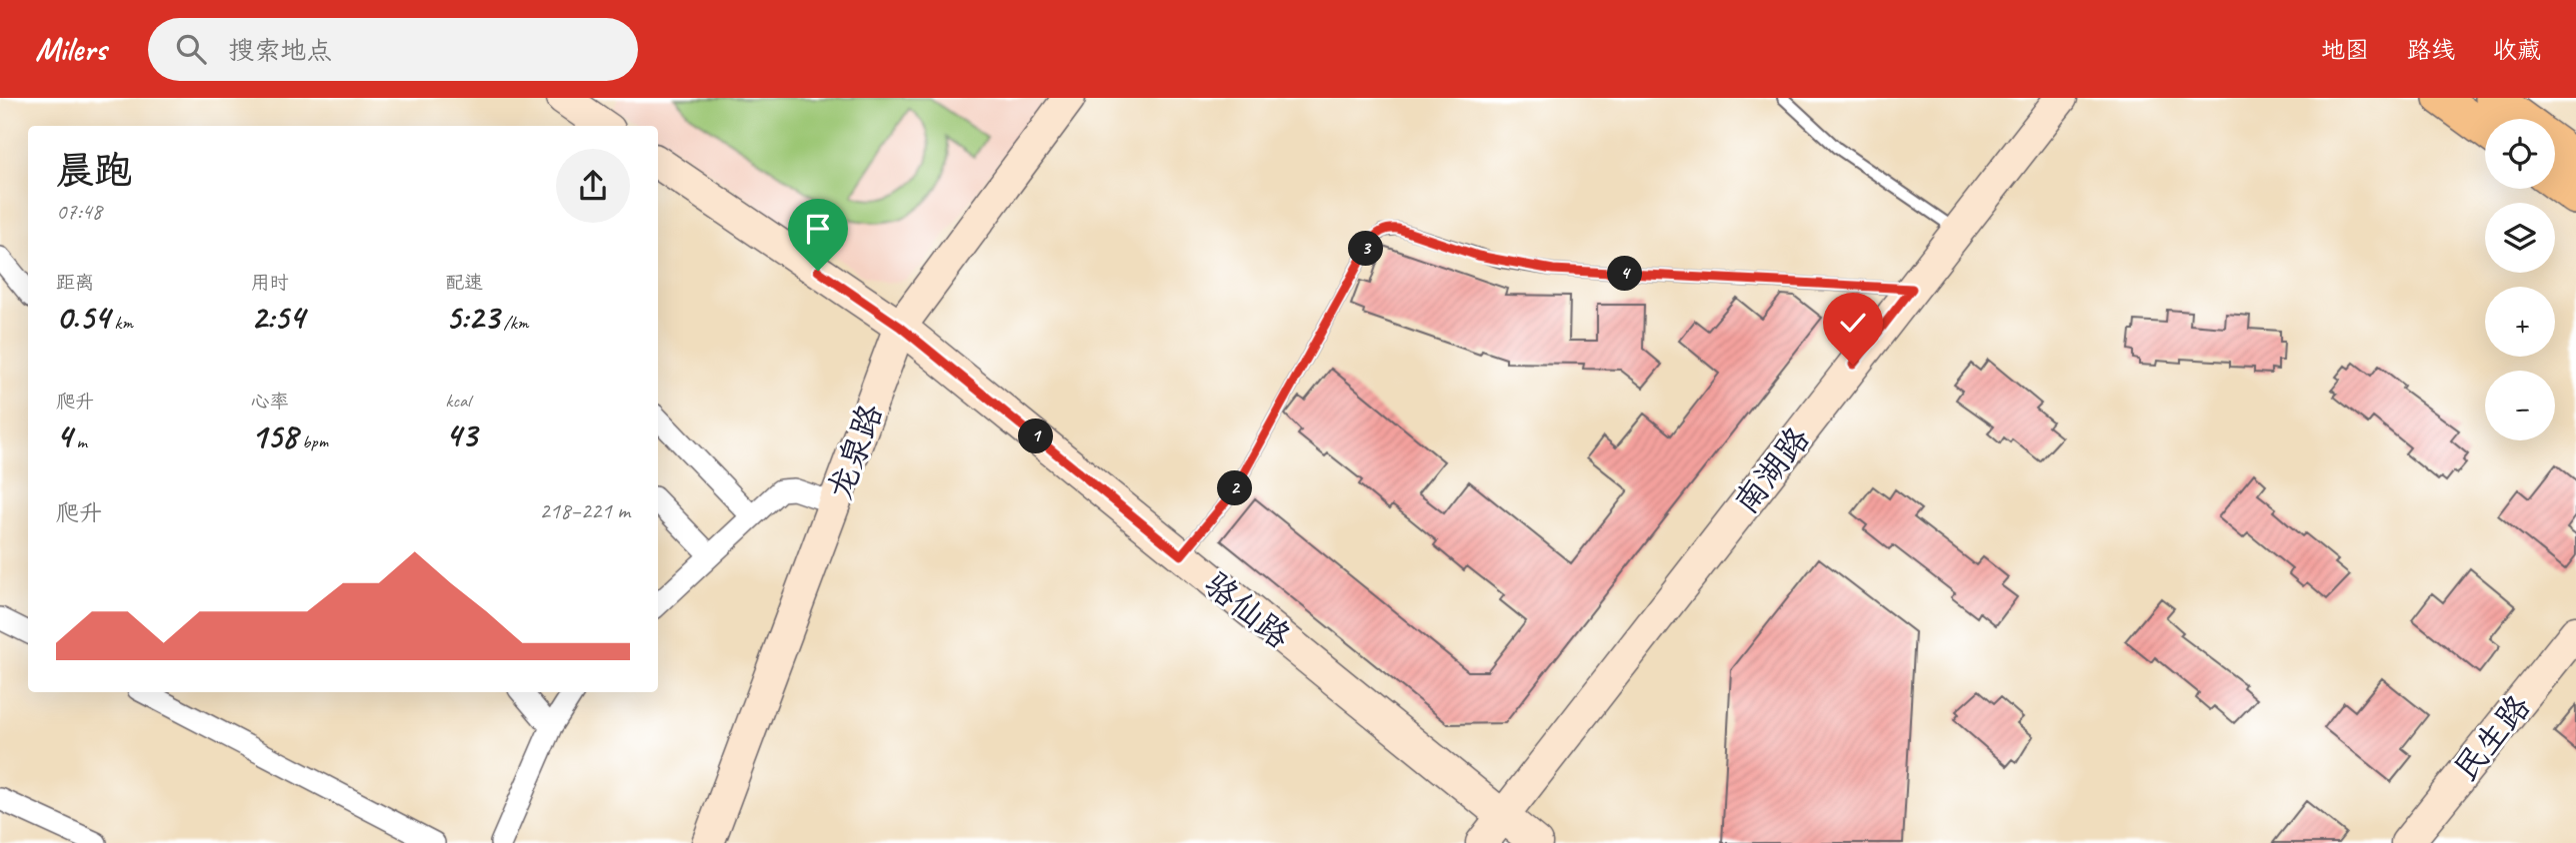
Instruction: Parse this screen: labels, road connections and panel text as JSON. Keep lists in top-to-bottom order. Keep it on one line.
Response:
{"streets":{"main road":["龙泉路","南湖路","骆仙路","民生路"]},"crossings":[["龙泉路","骆仙路"],["南湖路","骆仙路"]],"page":{"header":"Milers","search":"搜索地点","nav":["地图","路线","收藏"],"map_buttons":["+","−"],"heading":["晨跑","07:48"],"pins":["3","4","1","2"],"stats":[["距离","0.54 km"],["用时","2:54"],["配速","5:23 /km"],["爬升","4 m"],["心率","158 bpm"],["kcal","43"]],"chart":["爬升","218–221 m"]}}
